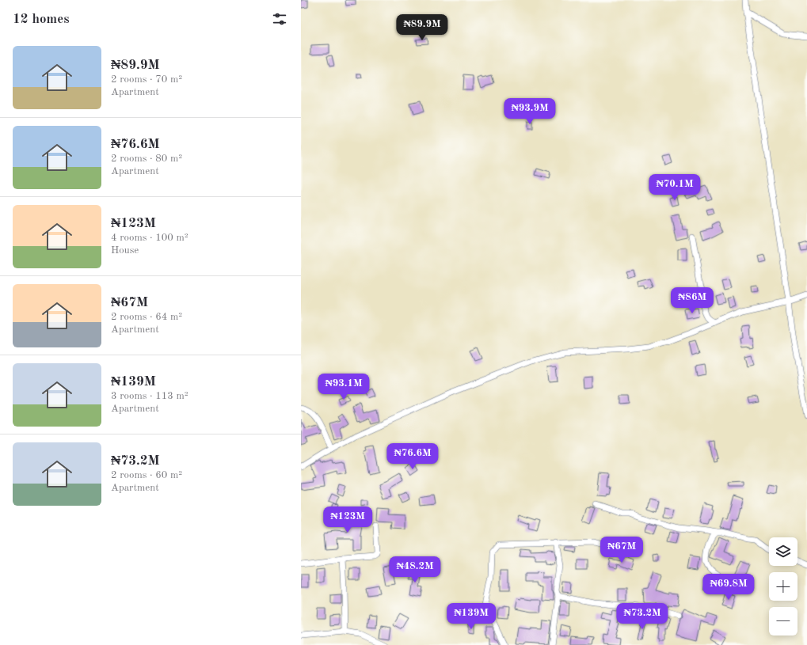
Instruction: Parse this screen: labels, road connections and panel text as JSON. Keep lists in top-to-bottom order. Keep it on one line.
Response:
{"page":{"heading":"12 homes","price":["₦89.9M","₦93.9M","₦70.1M","₦86M","₦93.1M","₦76.6M","₦123M","₦67M","₦48.2M","₦69.8M","₦139M","₦73.2M"],"list":[{"name":"₦89.9M","note":"2 rooms · 70 m² · Apartment"},{"name":"₦76.6M","note":"2 rooms · 80 m² · Apartment"},{"name":"₦123M","note":"4 rooms · 100 m² · House"},{"name":"₦67M","note":"2 rooms · 64 m² · Apartment"},{"name":"₦139M","note":"3 rooms · 113 m² · Apartment"},{"name":"₦73.2M","note":"2 rooms · 60 m² · Apartment"}],"map_buttons":["+","−"]}}
